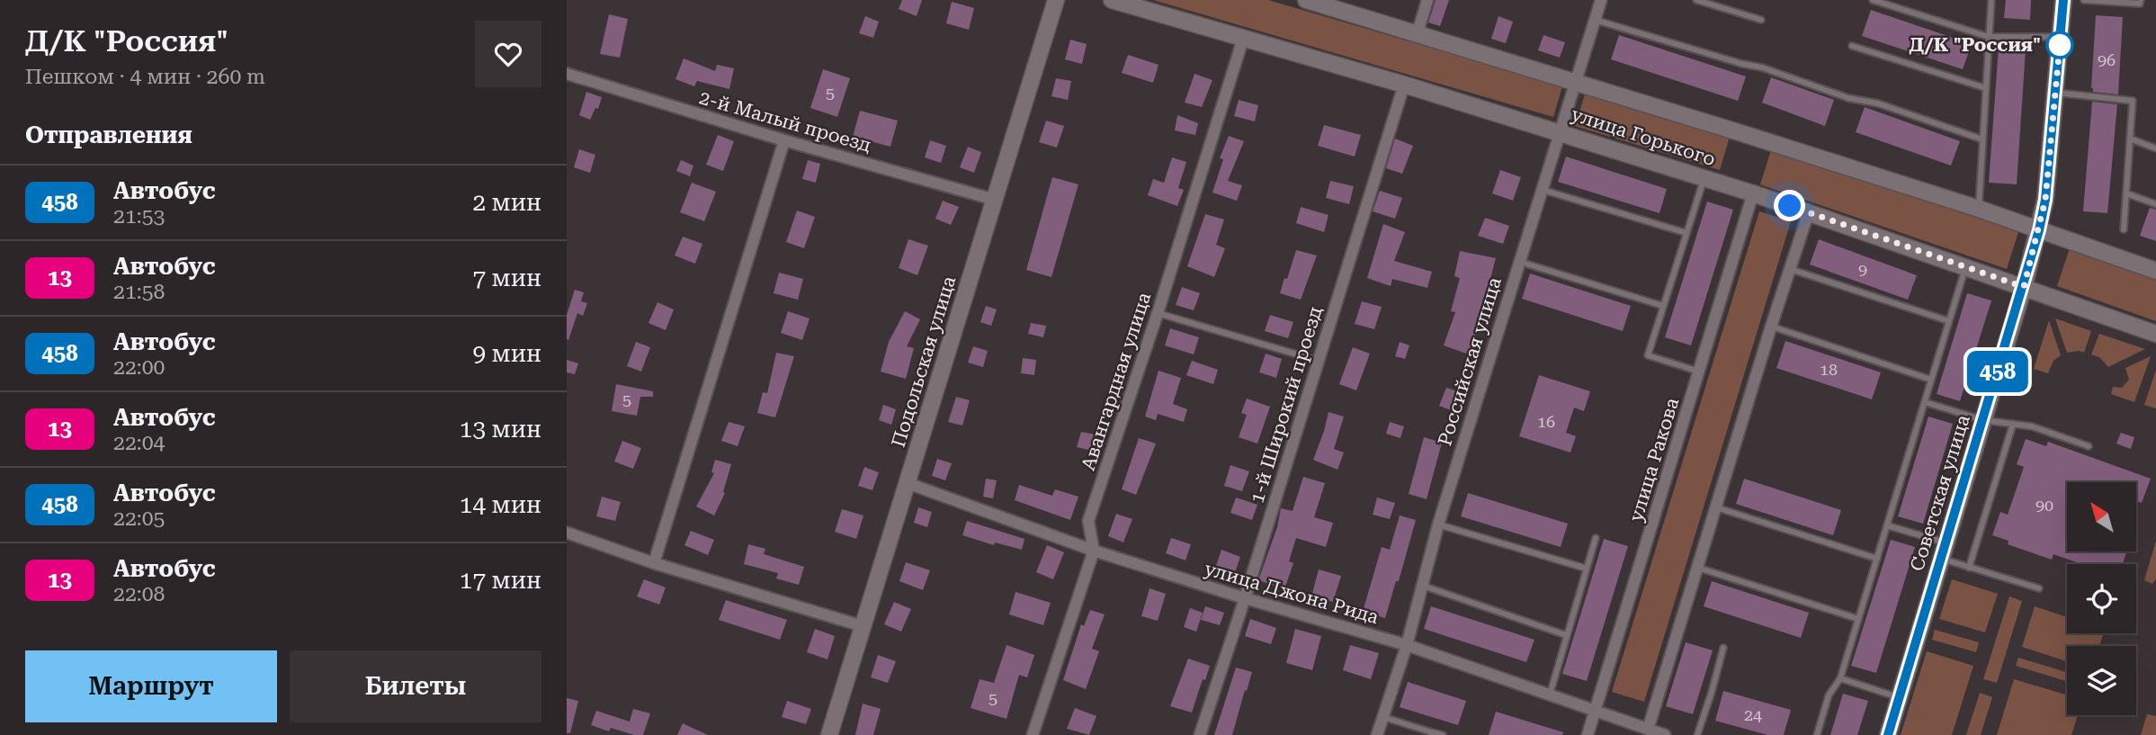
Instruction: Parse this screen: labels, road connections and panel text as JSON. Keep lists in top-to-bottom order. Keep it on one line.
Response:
{"streets":{"street":["2-й Малый проезд","улица Горького","Подольская улица","Российская улица","Авангардная улица","1-й Широкий проезд","улица Ракова","Советская улица","улица Джона Рида"]},"crossings":[["2-й Малый проезд","Подольская улица"],["улица Горького","Российская улица"],["улица Горького","Авангардная улица"],["улица Горького","1-й Широкий проезд"],["улица Горького","улица Ракова"],["улица Горького","Советская улица"],["Подольская улица","улица Джона Рида"],["Российская улица","улица Джона Рида"],["Авангардная улица","улица Джона Рида"],["1-й Широкий проезд","улица Джона Рида"],["улица Ракова","улица Джона Рида"]],"places":["Д/К \"Россия\""],"lines":["bus line 458"],"house_numbers":["96","5","9","18","5","16","90","5","24"],"north":"top left","page":{"heading":[["Д/К \"Россия\"","Пешком · 4 мин · 260 m"],"Отправления"],"on_map":"458","list":[{"mark":"458","name":"Автобус","note":"21:53","value":"2 мин"},{"mark":"13","name":"Автобус","note":"21:58","value":"7 мин"},{"mark":"458","name":"Автобус","note":"22:00","value":"9 мин"},{"mark":"13","name":"Автобус","note":"22:04","value":"13 мин"},{"mark":"458","name":"Автобус","note":"22:05","value":"14 мин"},{"mark":"13","name":"Автобус","note":"22:08","value":"17 мин"}],"buttons":["Маршрут","Билеты"]}}
